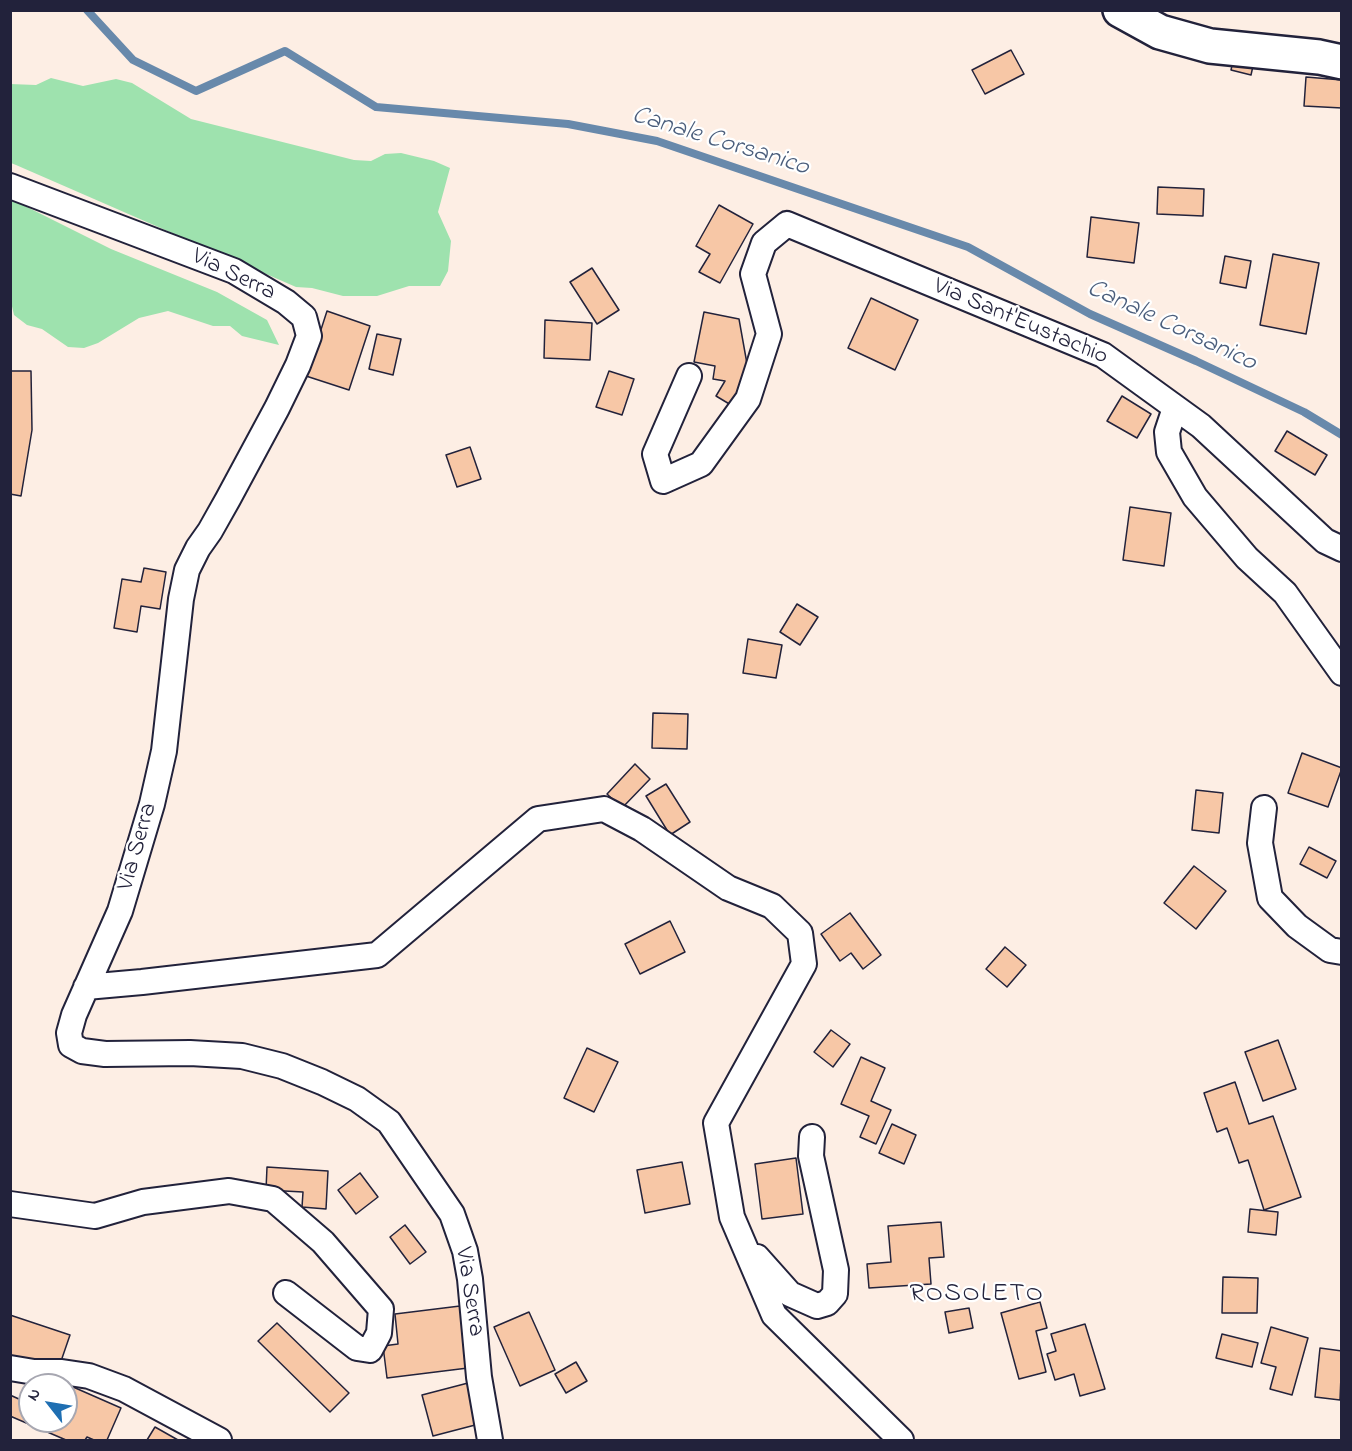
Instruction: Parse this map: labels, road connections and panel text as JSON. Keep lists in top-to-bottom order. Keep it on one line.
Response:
{"streets":{"street":["Via Serra","Via Sant'Eustachio"]},"districts":["ROSOLETO"],"water":["Canale Corsanico"],"north":"top left"}
